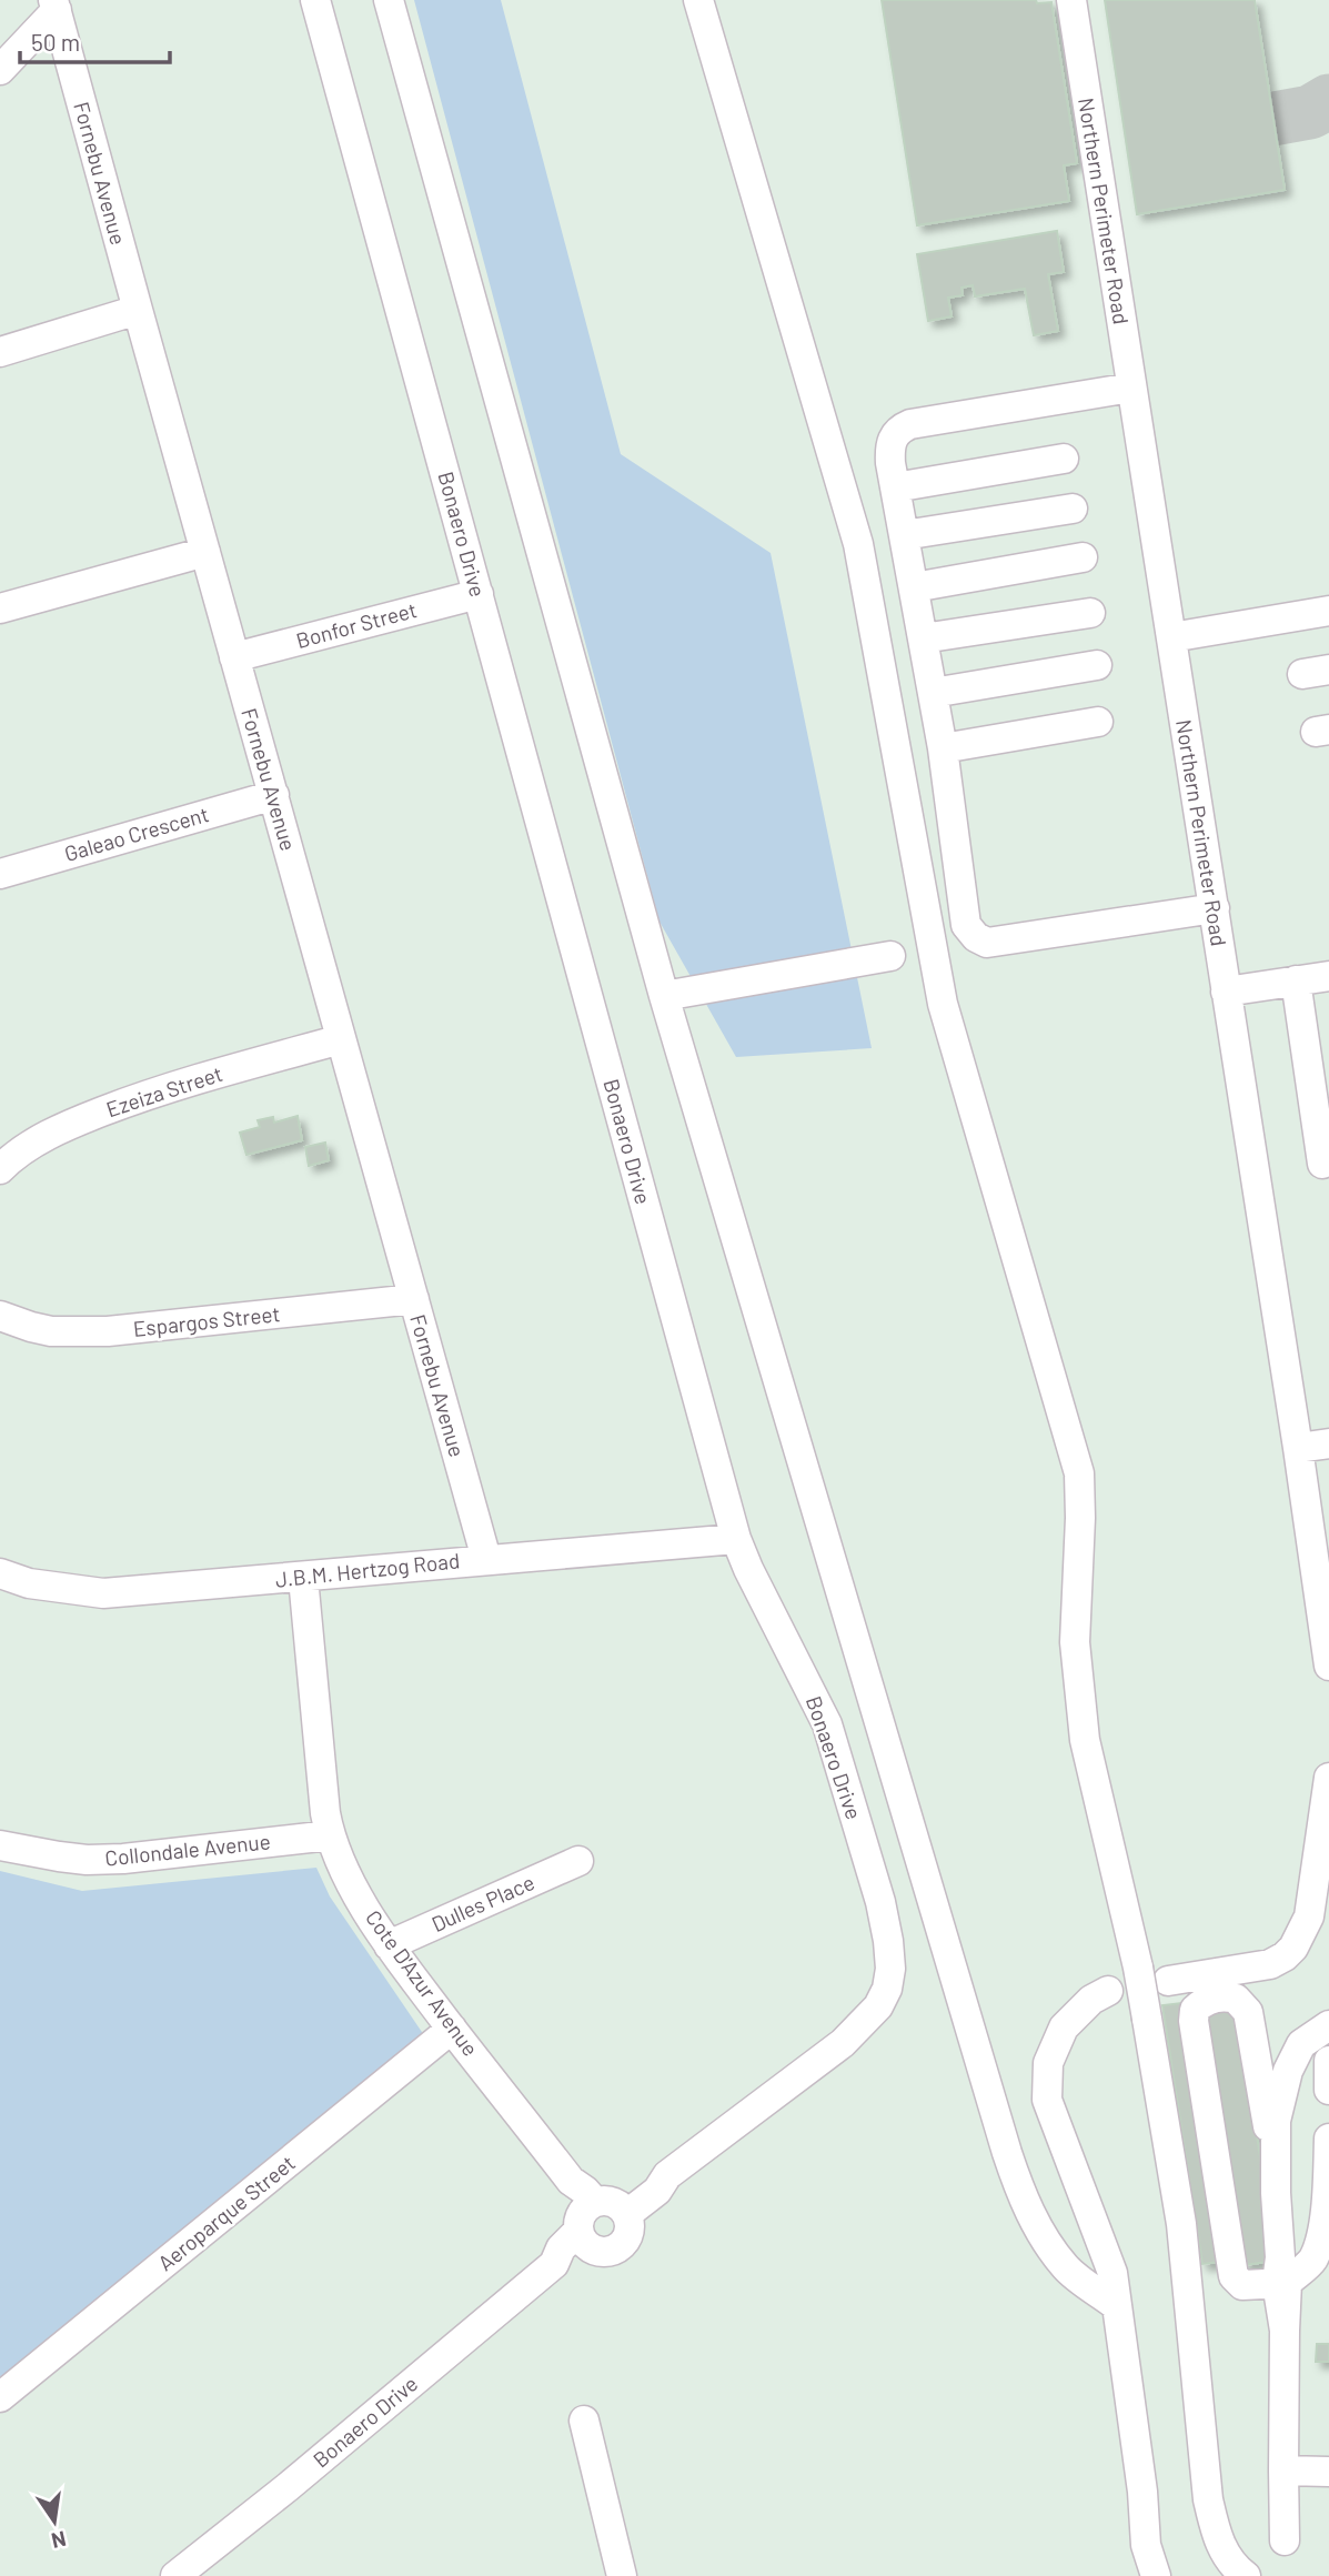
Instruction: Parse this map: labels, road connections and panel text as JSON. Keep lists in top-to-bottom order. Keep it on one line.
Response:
{"streets":{"street":["Fornebu Avenue","Northern Perimeter Road","Bonaero Drive","Bonfor Street","Galeao Crescent","Ezeiza Street","Espargos Street","J.B.M. Hertzog Road","Collondale Avenue","Dulles Place","Cote D'Azur Avenue","Aeroparque Street"]},"crossings":[["Fornebu Avenue","Bonfor Street"],["Fornebu Avenue","Galeao Crescent"],["Fornebu Avenue","Ezeiza Street"],["Fornebu Avenue","Espargos Street"],["Fornebu Avenue","J.B.M. Hertzog Road"],["Bonaero Drive","Bonfor Street"],["Bonaero Drive","J.B.M. Hertzog Road"],["Bonaero Drive","Cote D'Azur Avenue"],["J.B.M. Hertzog Road","Cote D'Azur Avenue"],["Collondale Avenue","Cote D'Azur Avenue"],["Dulles Place","Cote D'Azur Avenue"],["Cote D'Azur Avenue","Aeroparque Street"]],"scale_bar":"50 m","north":"bottom"}
